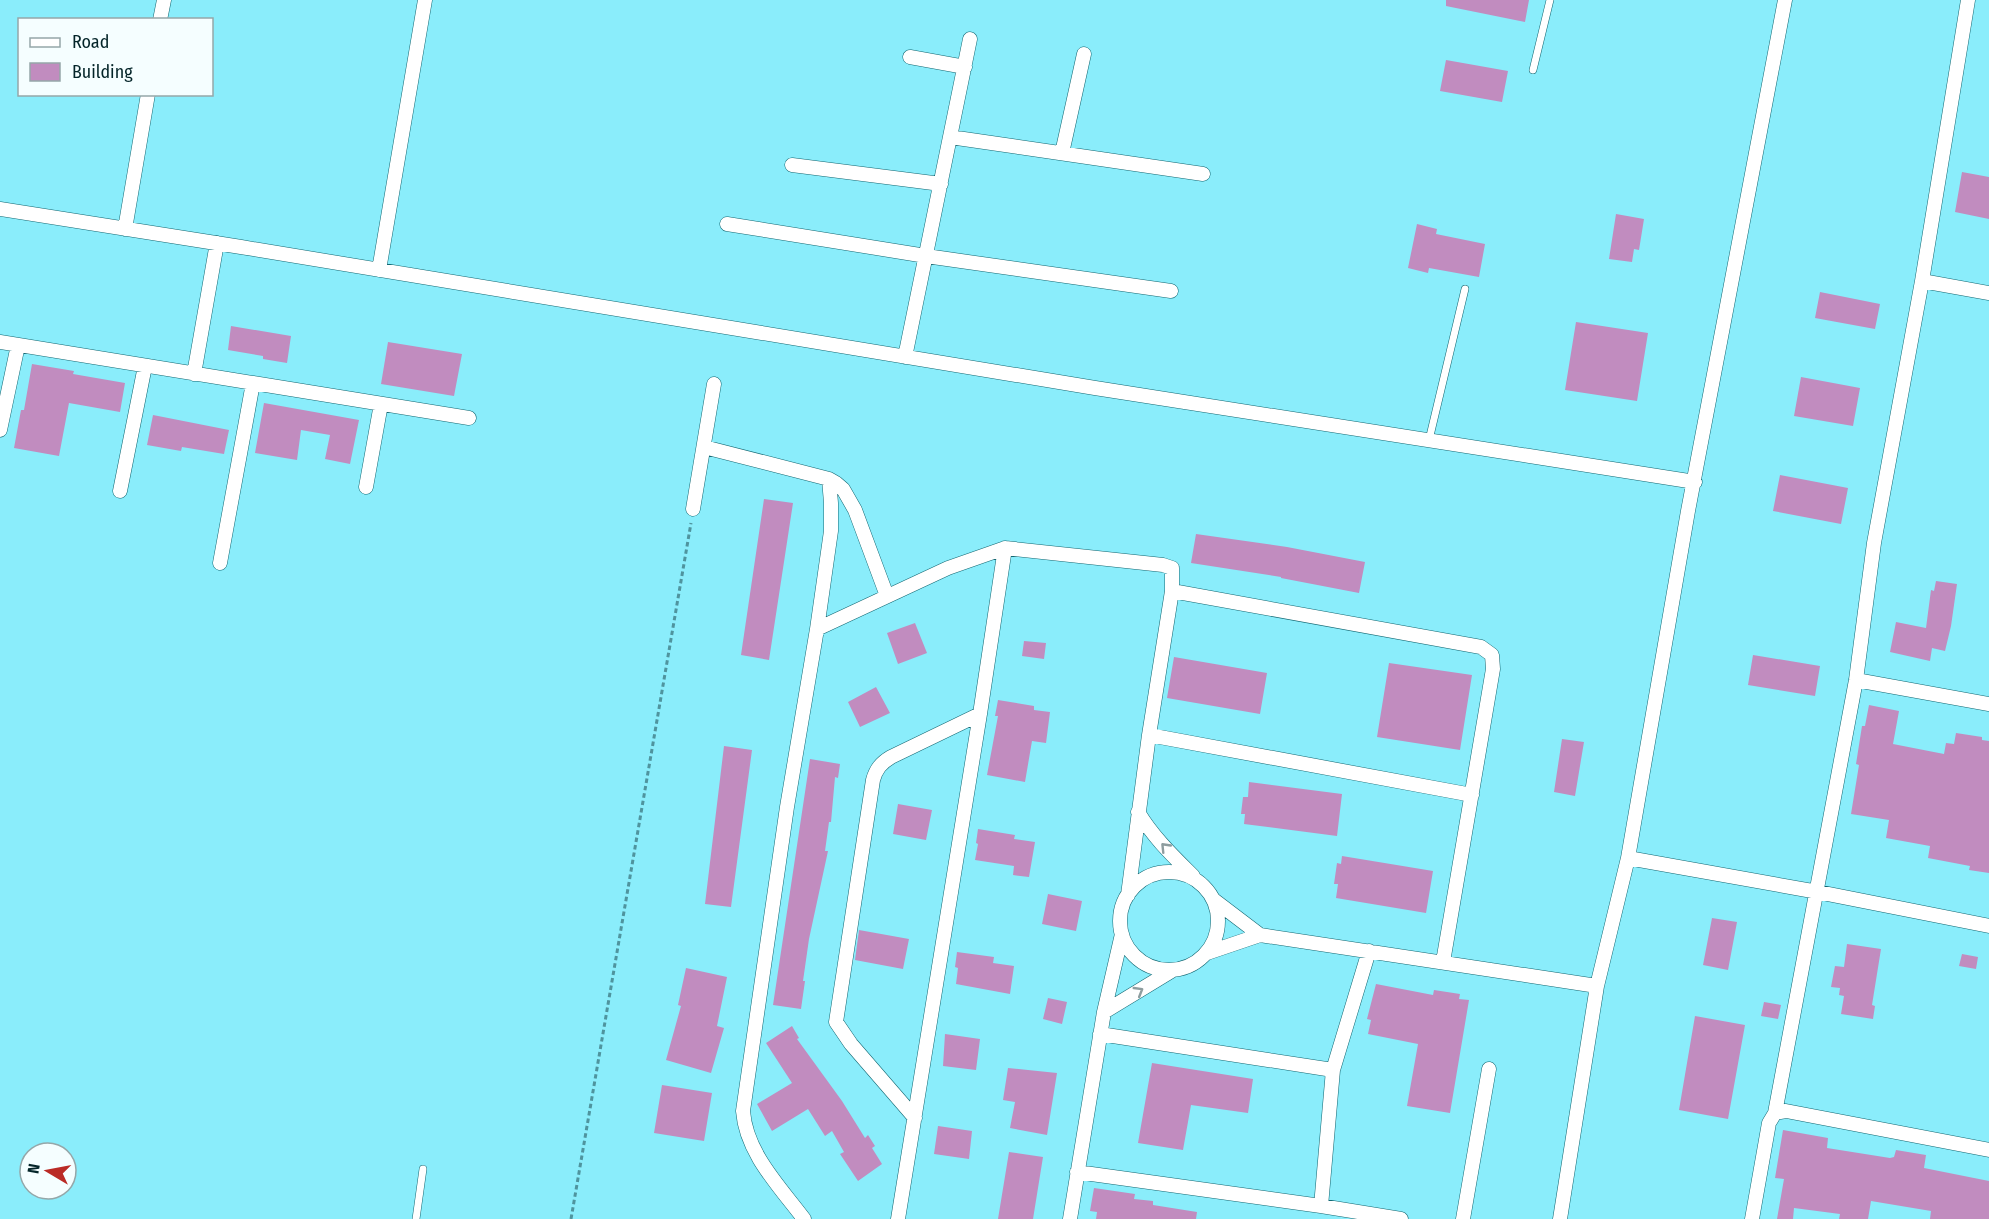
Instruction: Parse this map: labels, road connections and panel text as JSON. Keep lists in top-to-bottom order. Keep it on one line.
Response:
{"legend":["Road","Building"],"north":"left"}
